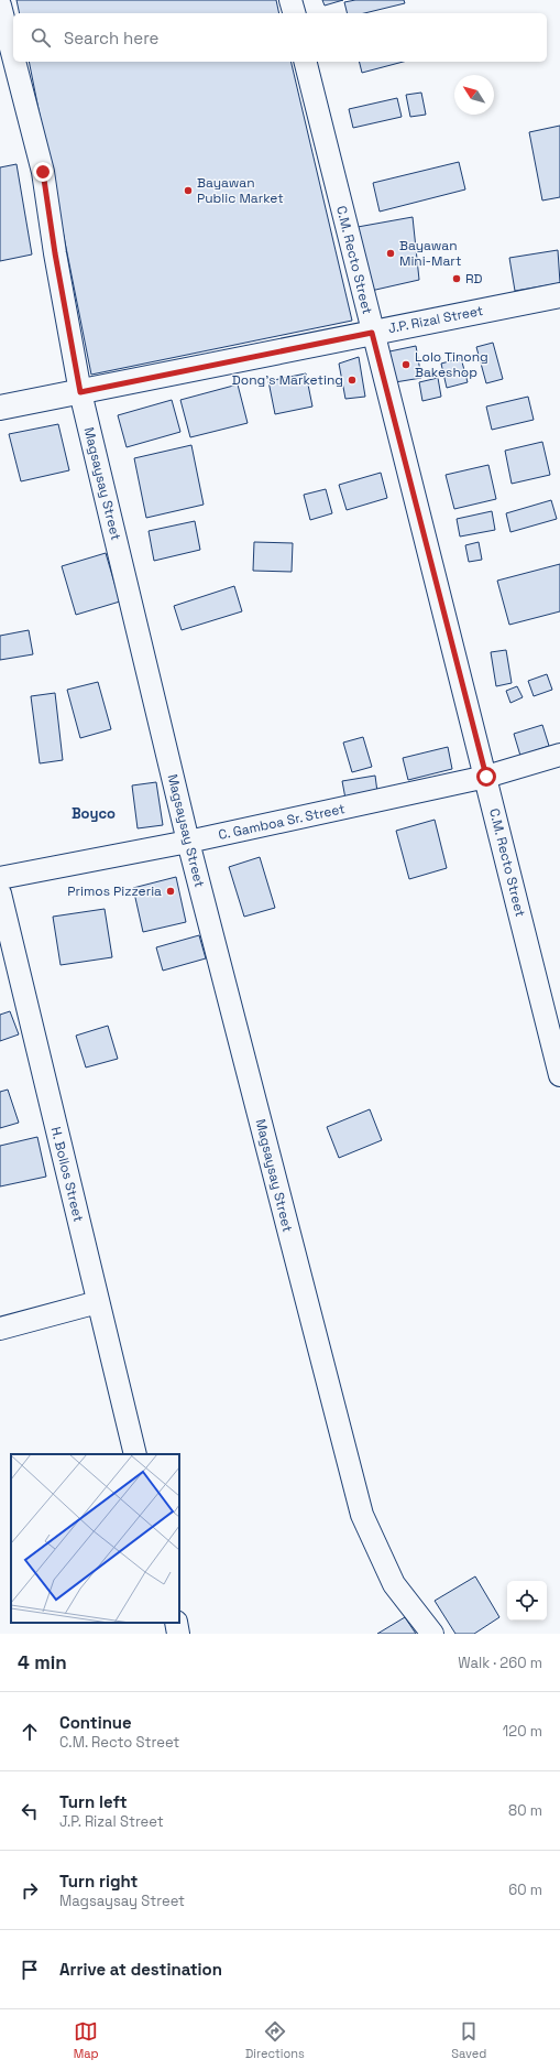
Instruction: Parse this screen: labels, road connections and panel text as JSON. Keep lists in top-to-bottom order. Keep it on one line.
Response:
{"streets":{"street":["C.M. Recto Street","J.P. Rizal Street","Magsaysay Street","C. Gamboa Sr. Street","H. Bollos Street"]},"crossings":[["C.M. Recto Street","J.P. Rizal Street"],["C.M. Recto Street","C. Gamboa Sr. Street"],["J.P. Rizal Street","Magsaysay Street"],["Magsaysay Street","C. Gamboa Sr. Street"]],"districts":["Boyco"],"places":["Bayawan Public Market","Bayawan Mini-Mart","RD","Lolo Tinong Bakeshop","Dong's Marketing","Primos Pizzeria"],"north":"top left","page":{"search":"Search here","heading":["4 min","Walk · 260 m"],"list":[["Continue","C.M. Recto Street","120 m"],["Turn left","J.P. Rizal Street","80 m"],["Turn right","Magsaysay Street","60 m"],"Arrive at destination"],"nav":["Map","Directions","Saved"]}}
